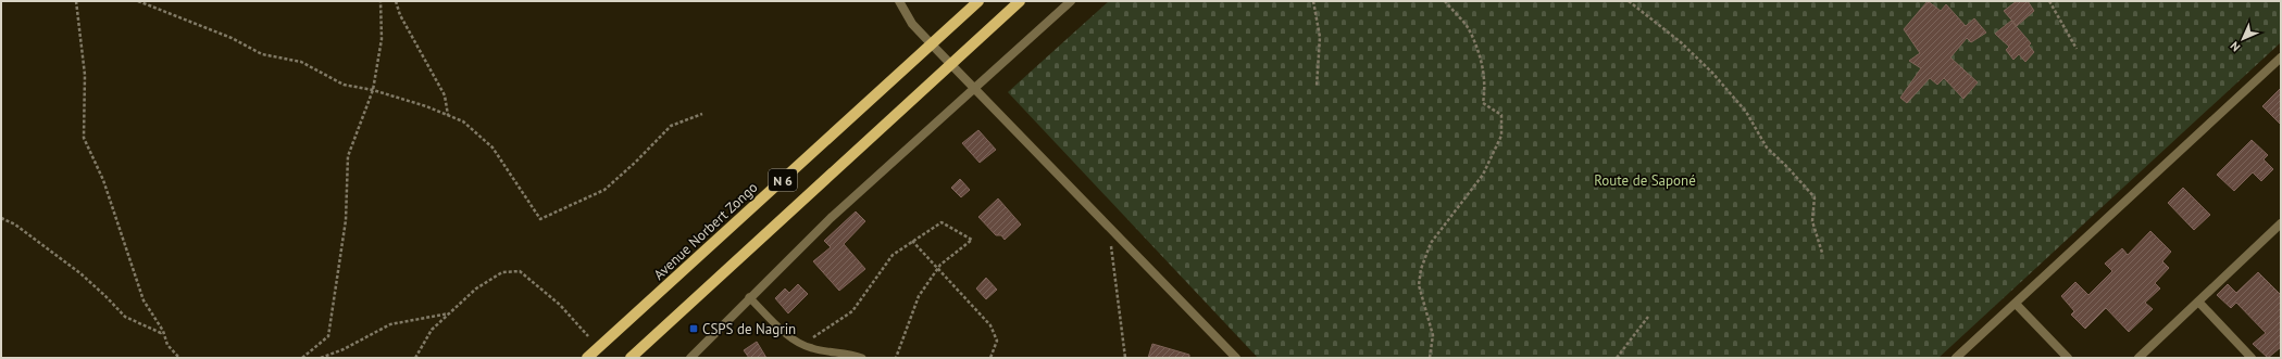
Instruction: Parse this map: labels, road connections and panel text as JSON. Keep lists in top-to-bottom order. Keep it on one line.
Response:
{"streets":{"main road":["N 6","Avenue Norbert Zongo"]},"parks":["Route de Saponé"],"places":{"transit":["CSPS de Nagrin"]},"north":"bottom left"}
